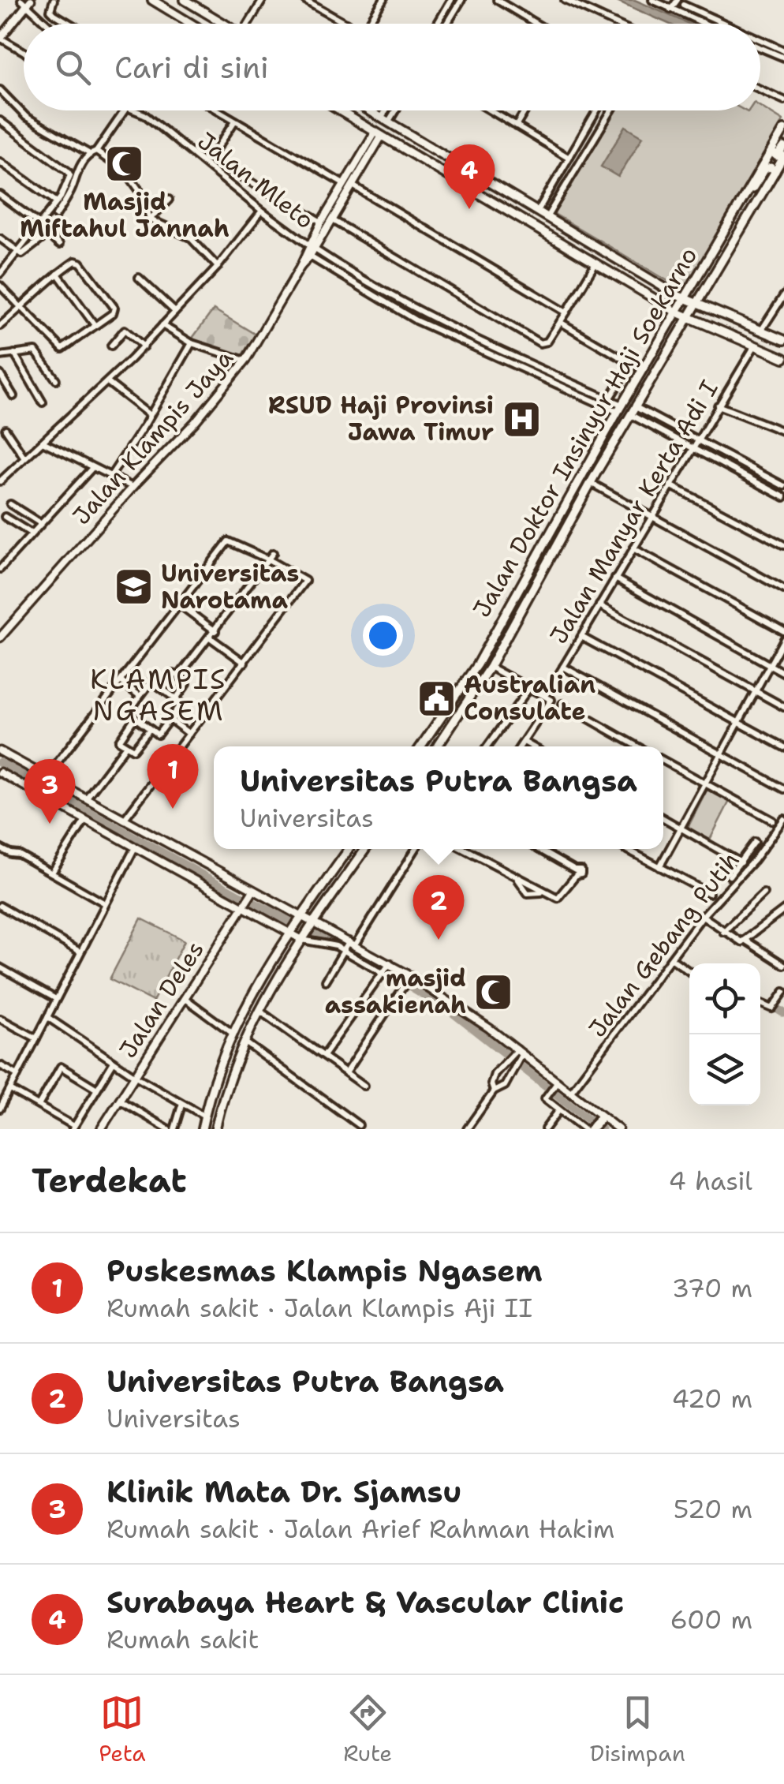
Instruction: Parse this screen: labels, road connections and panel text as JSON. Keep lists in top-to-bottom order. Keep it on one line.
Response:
{"streets":{"main road":["Jalan Doktor Insinyur Haji Soekarno","Jalan Klampis Jaya","Jalan Deles"],"street":["Jalan Mleto","Jalan Manyar Kerta Adi I","Jalan Gebang Putih"]},"crossings":[["Jalan Mleto","Jalan Klampis Jaya"]],"districts":["KLAMPIS NGASEM"],"places":{"mosque":["Masjid Miftahul Jannah","masjid assakienah"],"hospital":["RSUD Haji Provinsi Jawa Timur"],"school or university":["Universitas Narotama"],"public building":["Australian Consulate"]},"page":{"search":"Cari di sini","pins":["4","1","3","2"],"popup":["Universitas Putra Bangsa","Universitas"],"heading":["Terdekat","4 hasil"],"list":[{"mark":"1","name":"Puskesmas Klampis Ngasem","note":"Rumah sakit · Jalan Klampis Aji II","value":"370 m"},{"mark":"2","name":"Universitas Putra Bangsa","note":"Universitas","value":"420 m"},{"mark":"3","name":"Klinik Mata Dr. Sjamsu","note":"Rumah sakit · Jalan Arief Rahman Hakim","value":"520 m"},{"mark":"4","name":"Surabaya Heart & Vascular Clinic","note":"Rumah sakit","value":"600 m"}],"nav":["Peta","Rute","Disimpan"]}}
